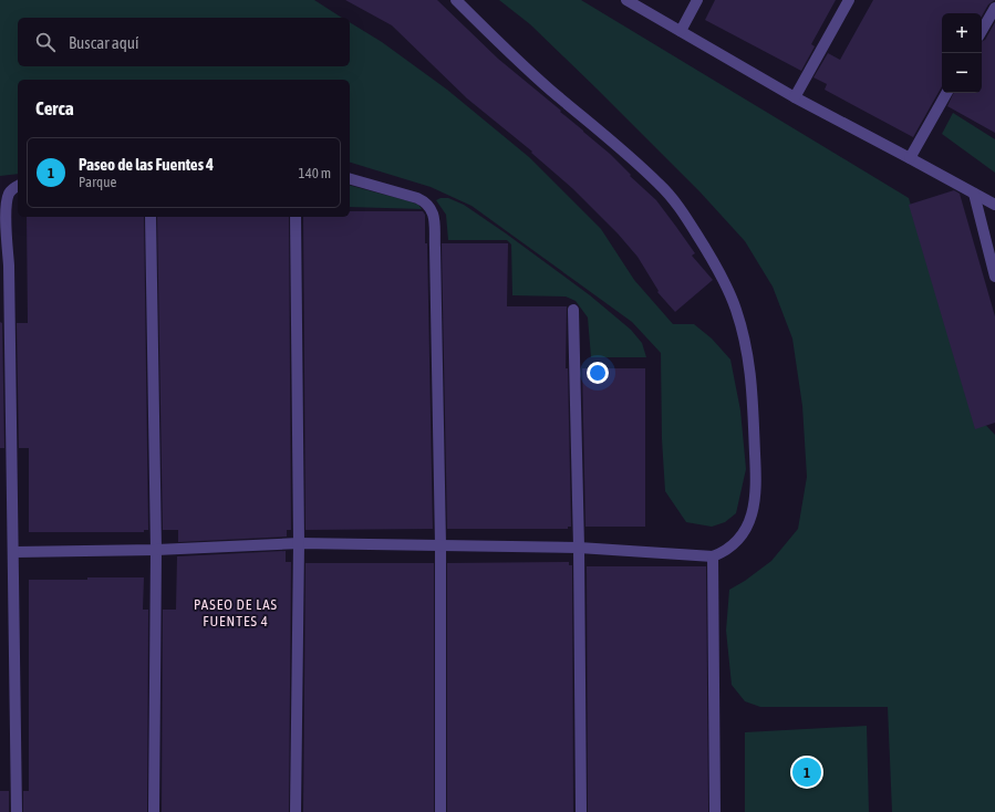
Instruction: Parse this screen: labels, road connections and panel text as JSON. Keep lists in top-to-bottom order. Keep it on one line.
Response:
{"districts":["PASEO DE LAS FUENTES 4"],"page":{"map_buttons":["+","−"],"search":"Buscar aquí","heading":"Cerca","list":[{"mark":"1","name":"Paseo de las Fuentes 4","note":"Parque","value":"140 m"}],"pins":"1"}}
